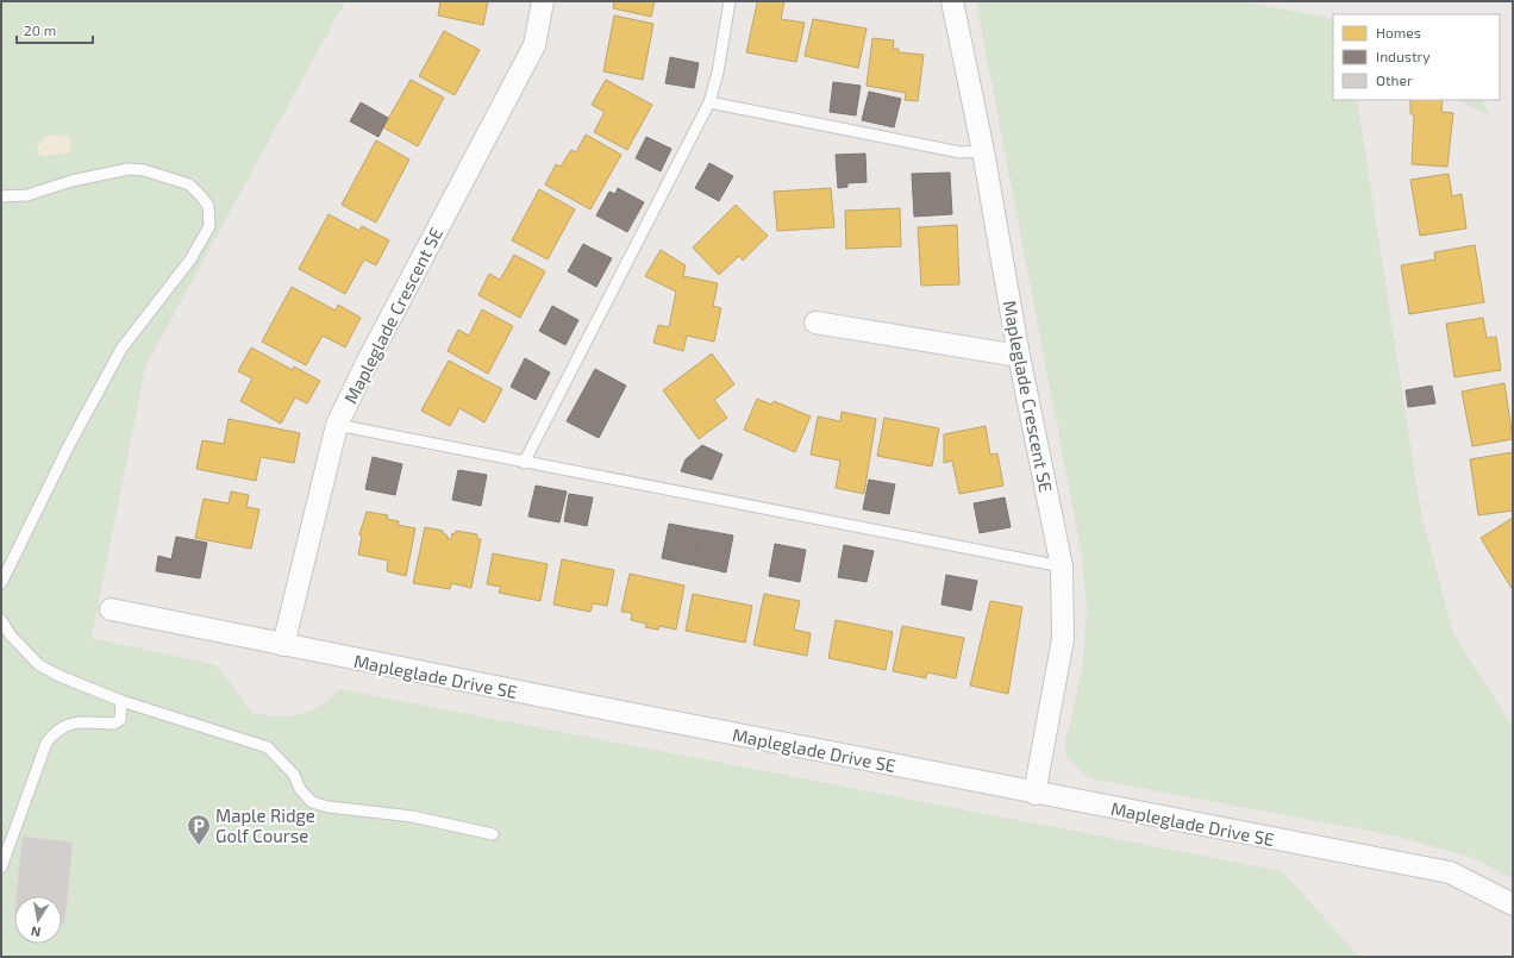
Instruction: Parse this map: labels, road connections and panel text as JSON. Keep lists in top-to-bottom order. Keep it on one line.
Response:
{"streets":{"street":["Mapleglade Crescent SE","Mapleglade Drive SE"]},"crossings":[["Mapleglade Crescent SE","Mapleglade Drive SE"]],"places":{"parking":["Maple Ridge Golf Course"]},"legend":["Homes","Industry","Other"],"scale_bar":"20 m","north":"bottom"}
